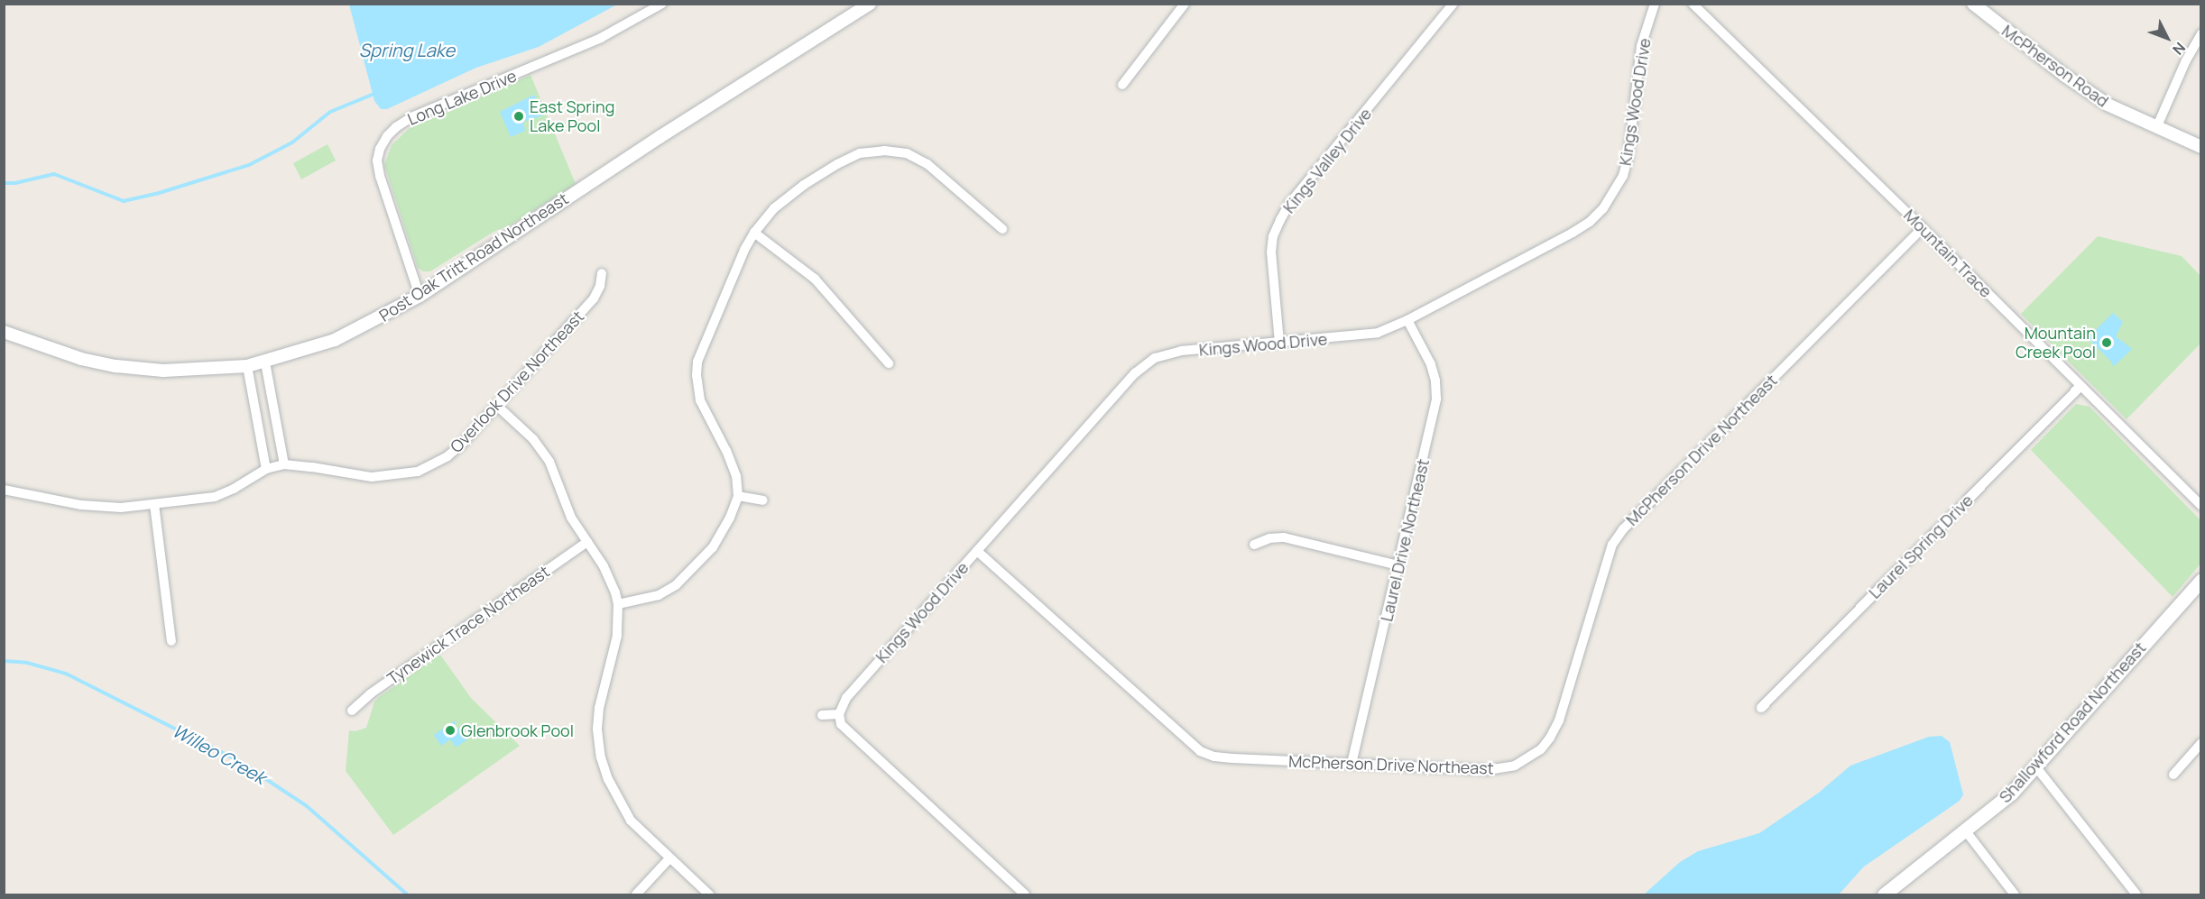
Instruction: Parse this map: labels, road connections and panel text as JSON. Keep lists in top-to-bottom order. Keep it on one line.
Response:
{"streets":{"main road":["Shallowford Road Northeast"],"street":["McPherson Road","Long Lake Drive","Kings Wood Drive","Kings Valley Drive","Mountain Trace","Post Oak Tritt Road Northeast","Overlook Drive Northeast","McPherson Drive Northeast","Laurel Drive Northeast","Laurel Spring Drive","Tynewick Trace Northeast"]},"crossings":[["Long Lake Drive","Post Oak Tritt Road Northeast"],["Kings Wood Drive","Kings Valley Drive"],["Kings Wood Drive","McPherson Drive Northeast"],["Kings Wood Drive","Laurel Drive Northeast"],["Mountain Trace","McPherson Drive Northeast"],["Mountain Trace","Laurel Spring Drive"],["McPherson Drive Northeast","Laurel Drive Northeast"]],"water":["Spring Lake","Willeo Creek"],"places":["East Spring Lake Pool","Mountain Creek Pool","Glenbrook Pool"],"north":"bottom right"}
